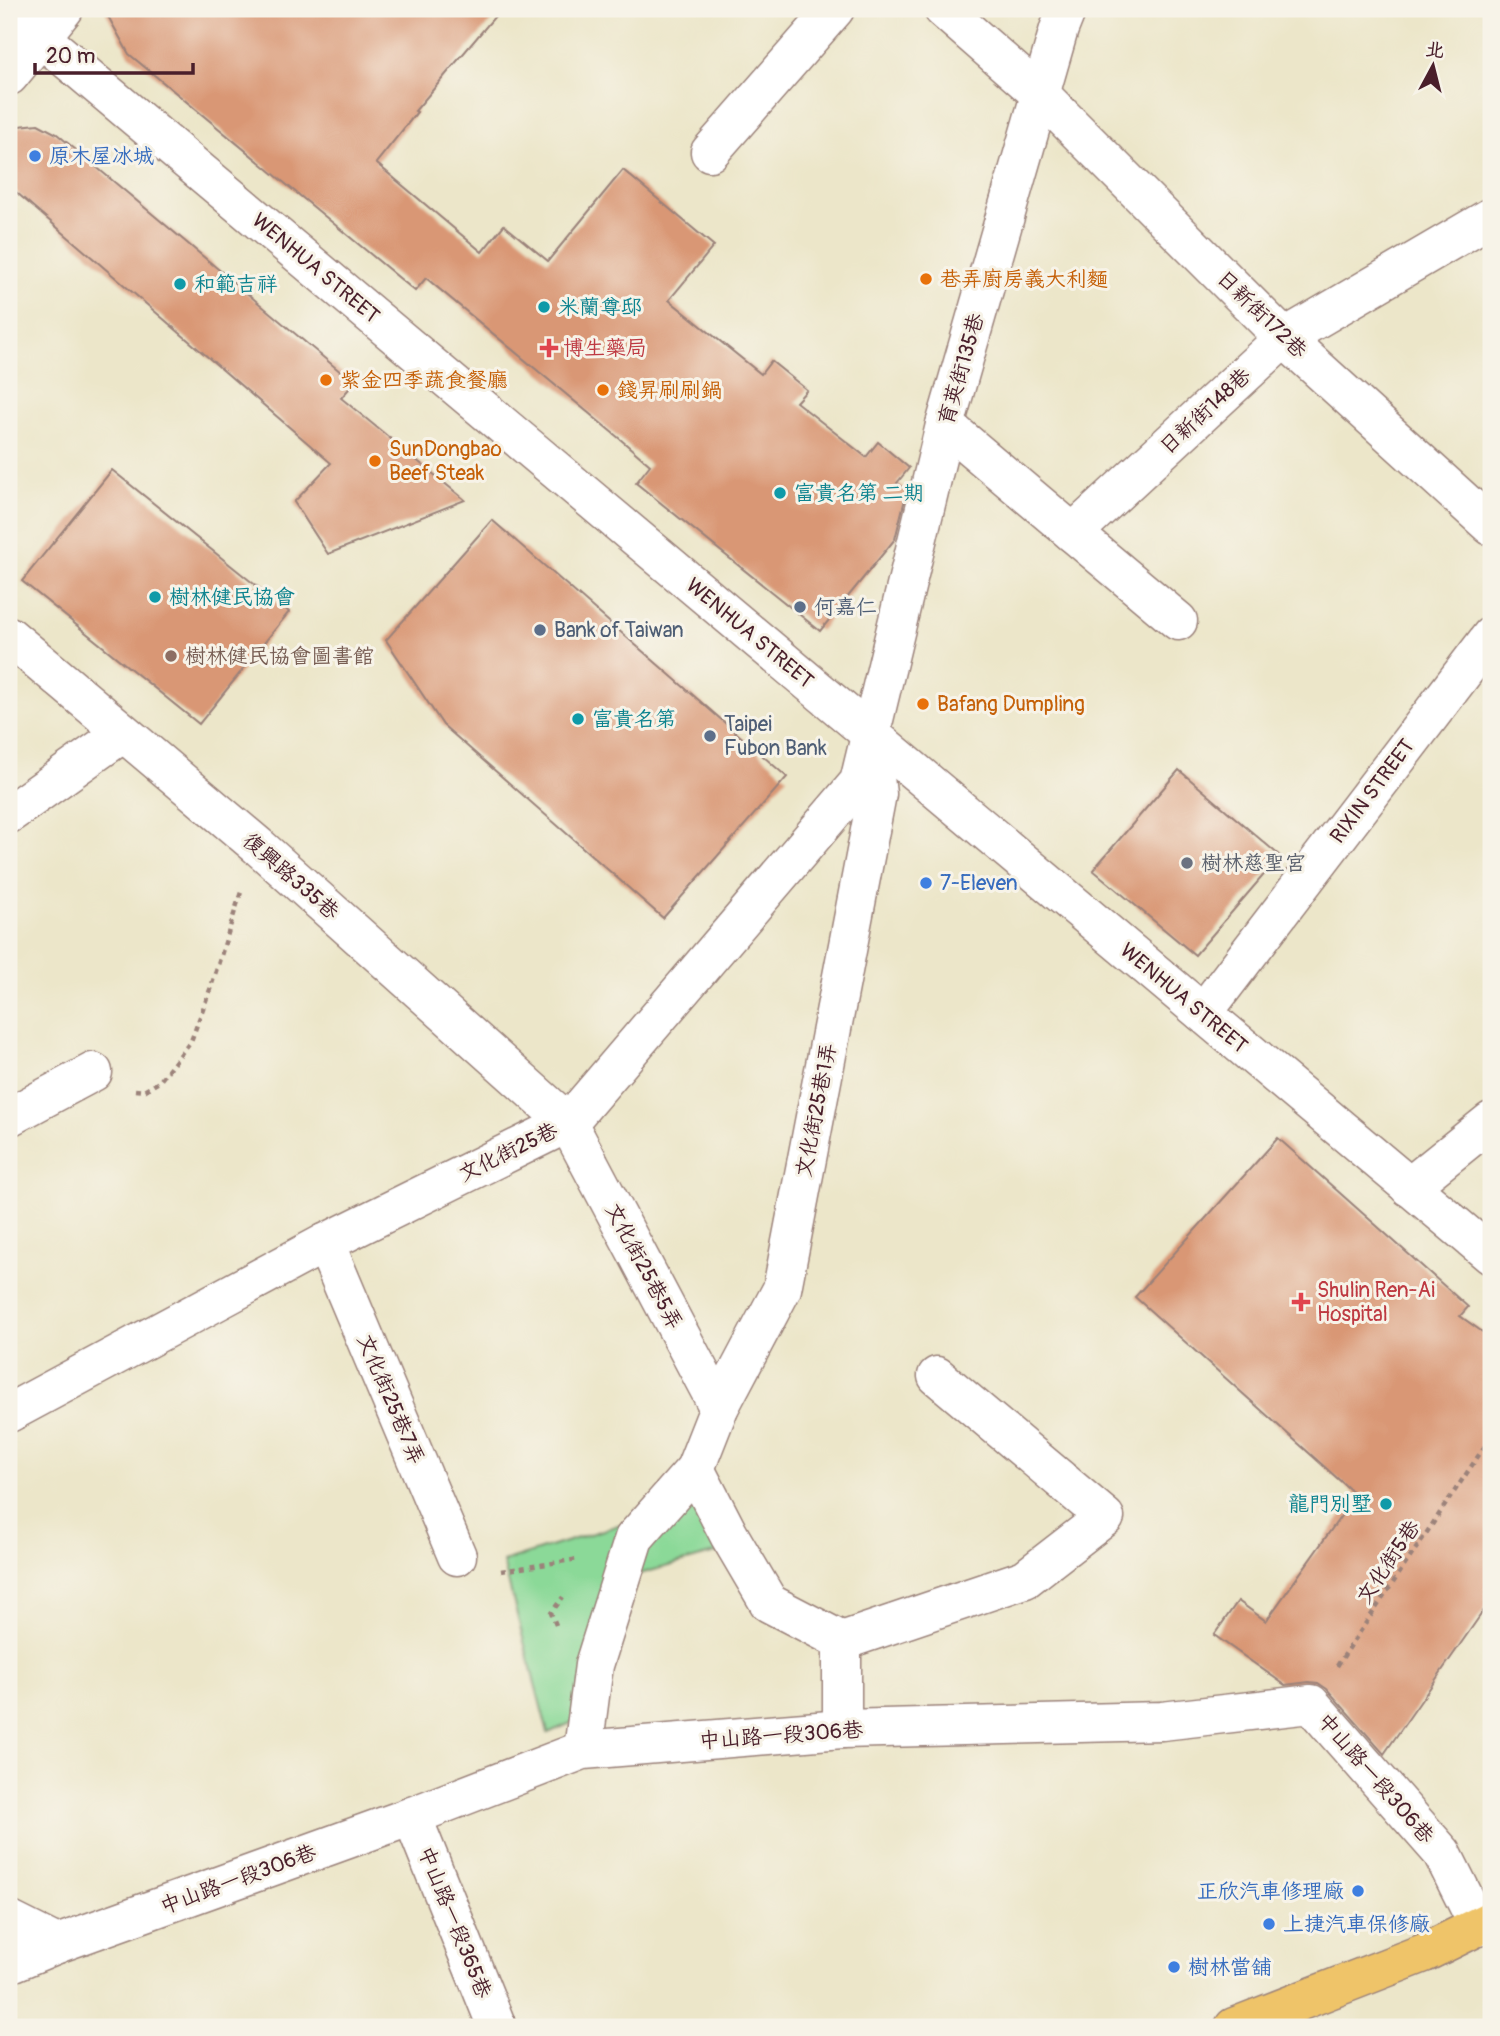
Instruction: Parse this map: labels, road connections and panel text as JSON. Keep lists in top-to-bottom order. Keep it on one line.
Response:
{"streets":{"street":["WENHUA STREET","日新街172巷","育英街135巷","日新街148巷","RIXIN STREET","復興路335巷","文化街25巷1弄","文化街25巷","文化街25巷5弄","文化街25巷7弄","中山路一段306巷","中山路一段365巷"],"path":["文化街5巷"]},"crossings":[["WENHUA STREET","育英街135巷"],["WENHUA STREET","RIXIN STREET"],["WENHUA STREET","文化街25巷1弄"],["WENHUA STREET","文化街25巷"],["日新街172巷","育英街135巷"],["日新街172巷","日新街148巷"],["育英街135巷","文化街25巷1弄"],["育英街135巷","文化街25巷"],["復興路335巷","文化街25巷"],["復興路335巷","文化街25巷5弄"],["文化街25巷1弄","文化街25巷"],["文化街25巷1弄","文化街25巷5弄"],["文化街25巷","文化街25巷5弄"],["文化街25巷","文化街25巷7弄"],["文化街5巷","中山路一段306巷"],["中山路一段306巷","中山路一段365巷"]],"places":{"other":["原木屋冰城","巷弄廚房義大利麵","和範吉祥","米蘭尊邸","紫金四季蔬食餐廳","錢昇刷刷鍋","SunDongbao Beef Steak","富貴名第 二期","樹林健民協會","何嘉仁","Bank of Taiwan","樹林健民協會圖書館","Bafang Dumpling","富貴名第","Taipei Fubon Bank","樹林慈聖宮","7-Eleven","龍門別墅","正欣汽車修理廠","上捷汽車保修廠","樹林當舖"],"health":["博生藥局","Shulin Ren-Ai Hospital"]},"scale_bar":"20 m","north":"top"}
